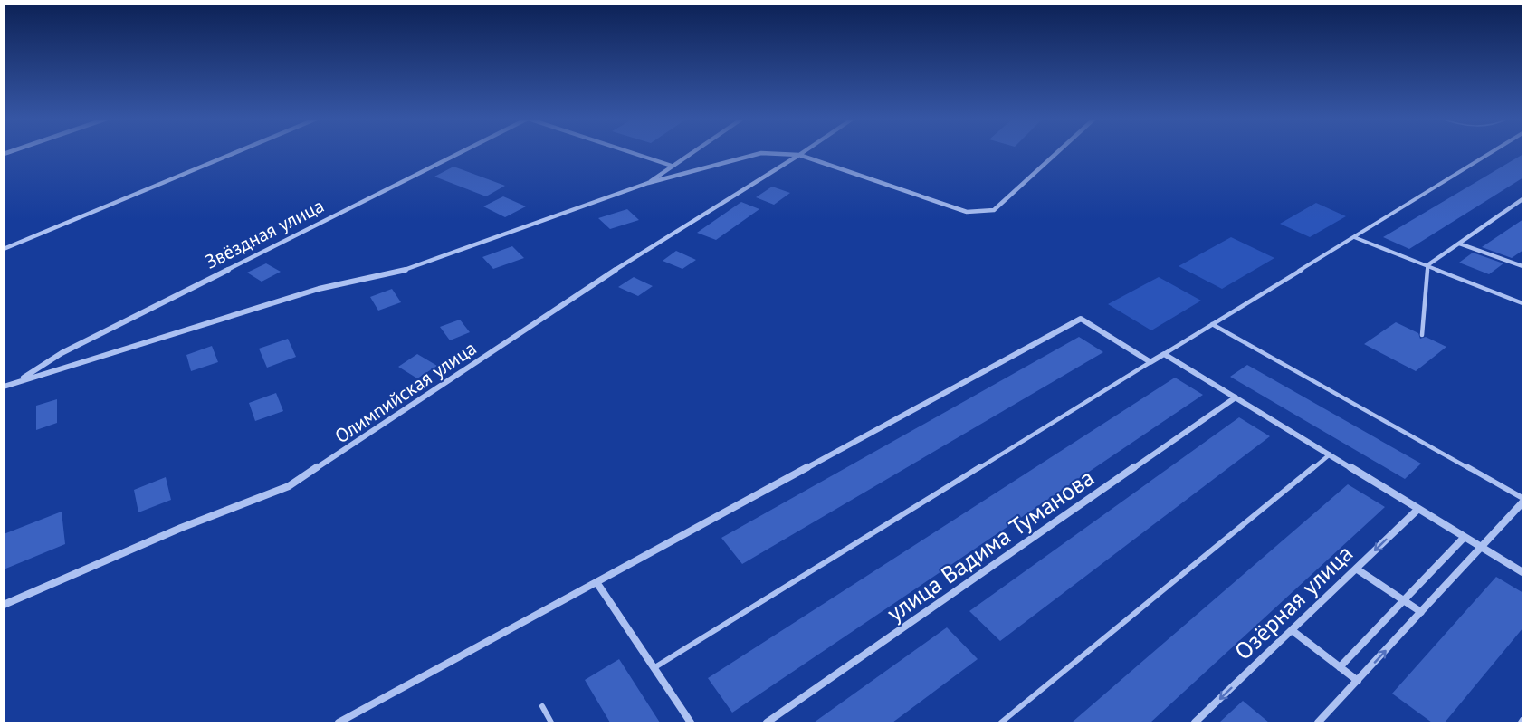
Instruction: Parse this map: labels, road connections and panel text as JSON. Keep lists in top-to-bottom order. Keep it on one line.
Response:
{"streets":{"street":["Звёздная улица","Олимпийская улица","улица Вадима Туманова","Озёрная улица"]},"one_way":["Озёрная улица"]}
